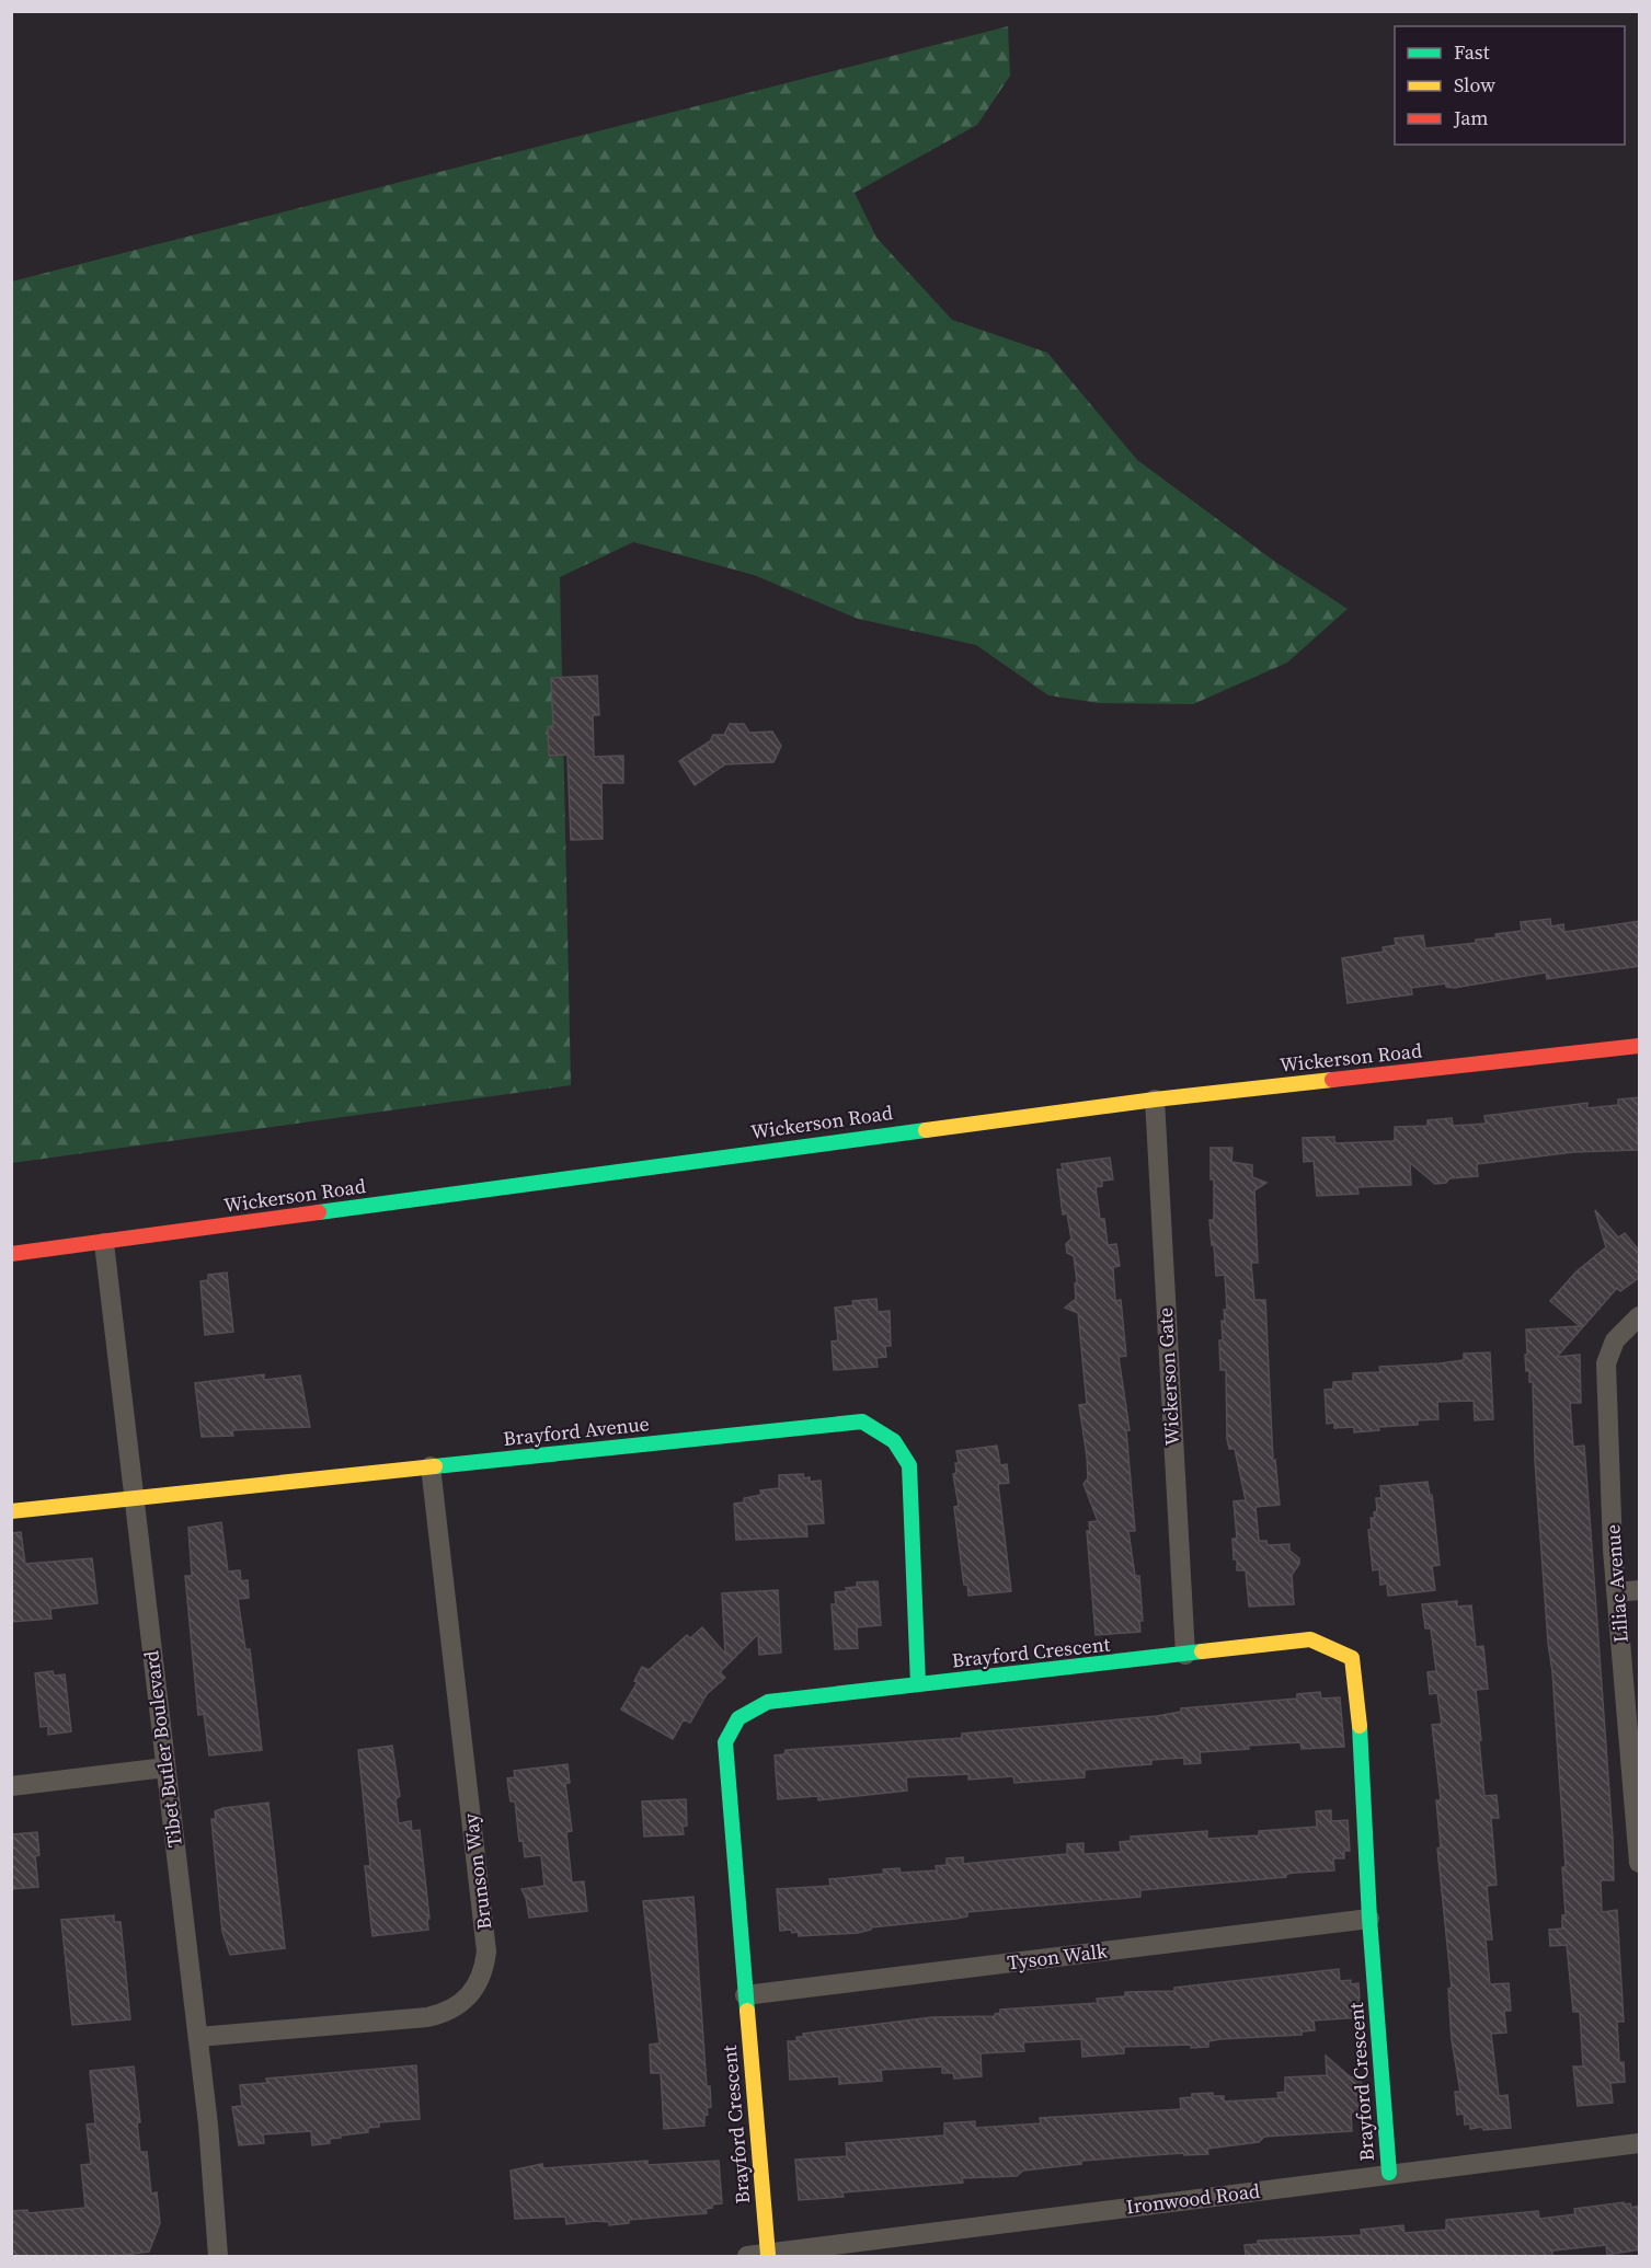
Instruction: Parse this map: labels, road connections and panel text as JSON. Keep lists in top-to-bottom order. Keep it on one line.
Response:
{"streets":{"street":["Wickerson Road","Wickerson Gate","Brayford Avenue","Liliac Avenue","Brayford Crescent","Tibet Butler Boulevard","Brunson Way","Tyson Walk","Ironwood Road"]},"crossings":[["Wickerson Road","Wickerson Gate"],["Wickerson Road","Tibet Butler Boulevard"],["Wickerson Gate","Brayford Crescent"],["Brayford Avenue","Brayford Crescent"],["Brayford Avenue","Tibet Butler Boulevard"],["Brayford Avenue","Brunson Way"],["Brayford Crescent","Tyson Walk"],["Brayford Crescent","Ironwood Road"],["Tibet Butler Boulevard","Brunson Way"]],"legend":["Fast","Slow","Jam"]}
